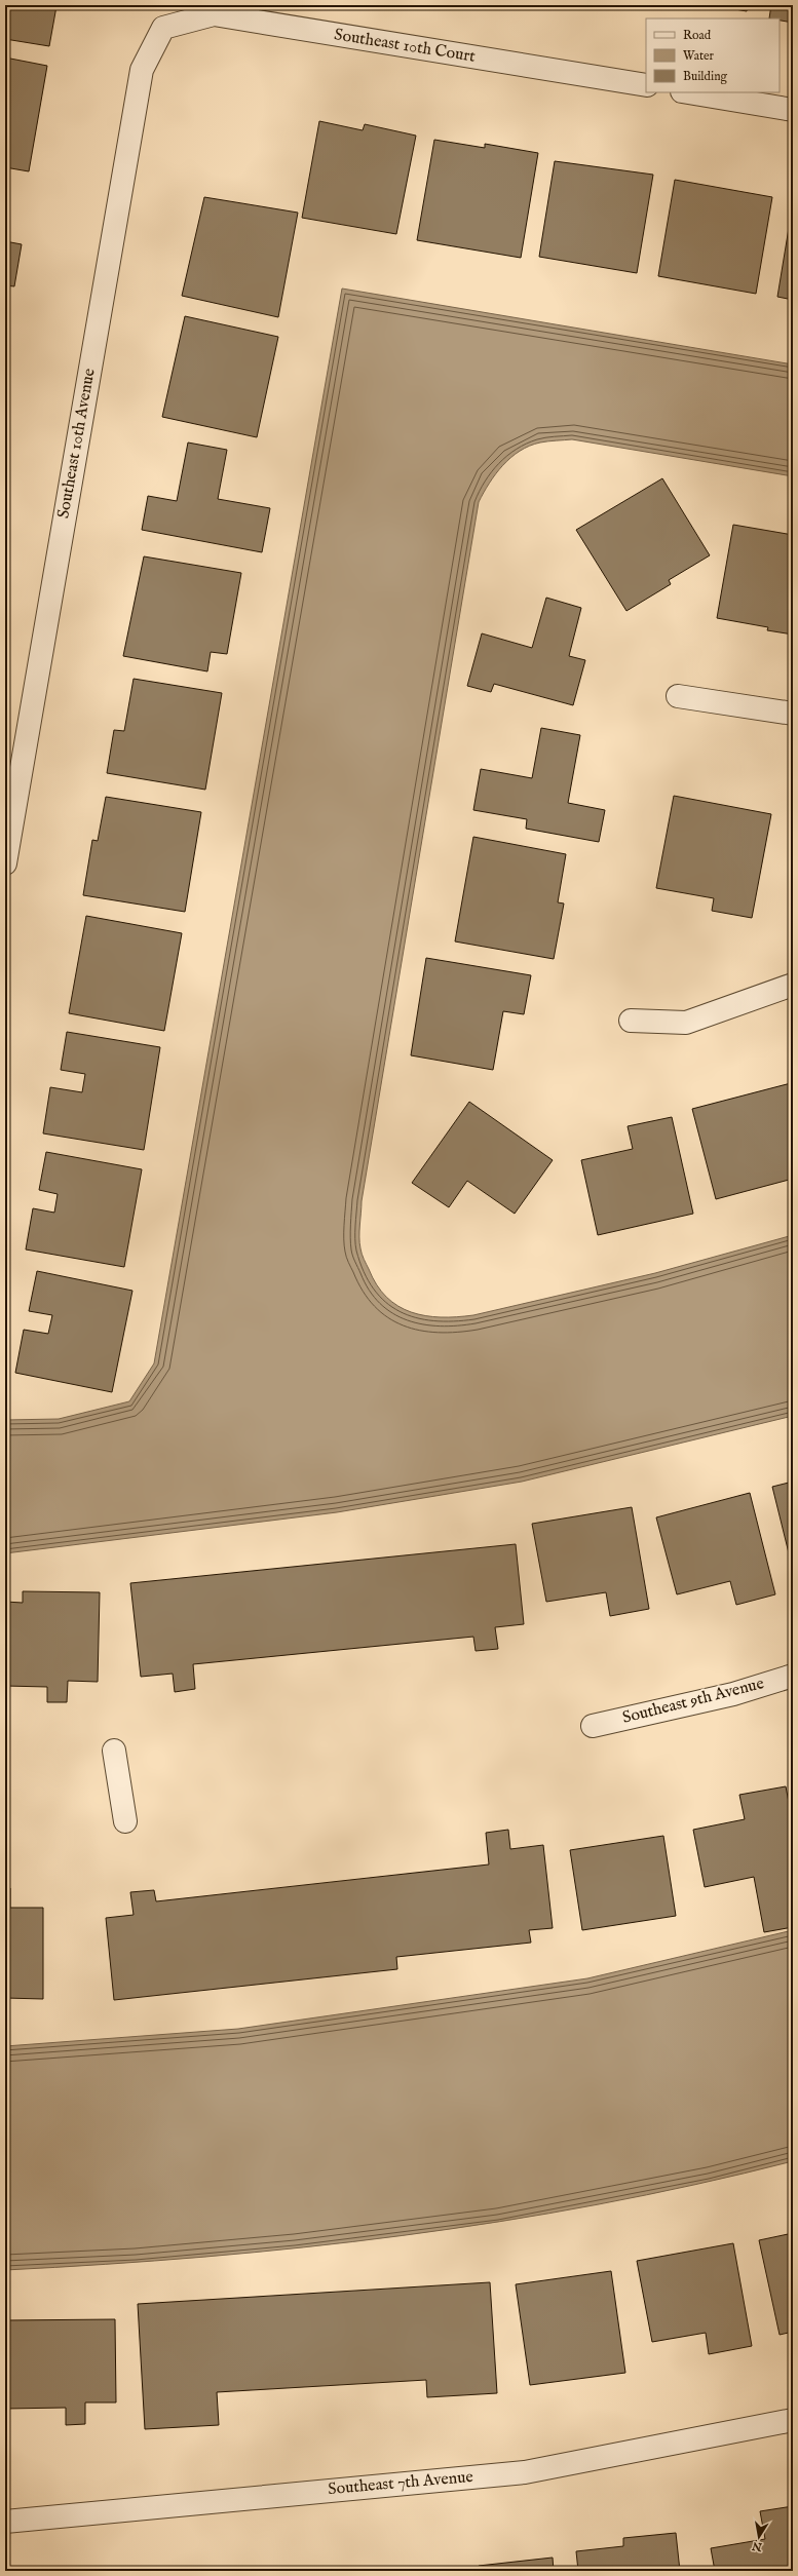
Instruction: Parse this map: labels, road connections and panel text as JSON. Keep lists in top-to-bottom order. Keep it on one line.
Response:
{"streets":{"street":["Southeast 10th Court","Southeast 10th Avenue","Southeast 9th Avenue","Southeast 7th Avenue"]},"crossings":[["Southeast 10th Court","Southeast 10th Avenue"]],"legend":["Road","Water","Building"],"north":"bottom"}
